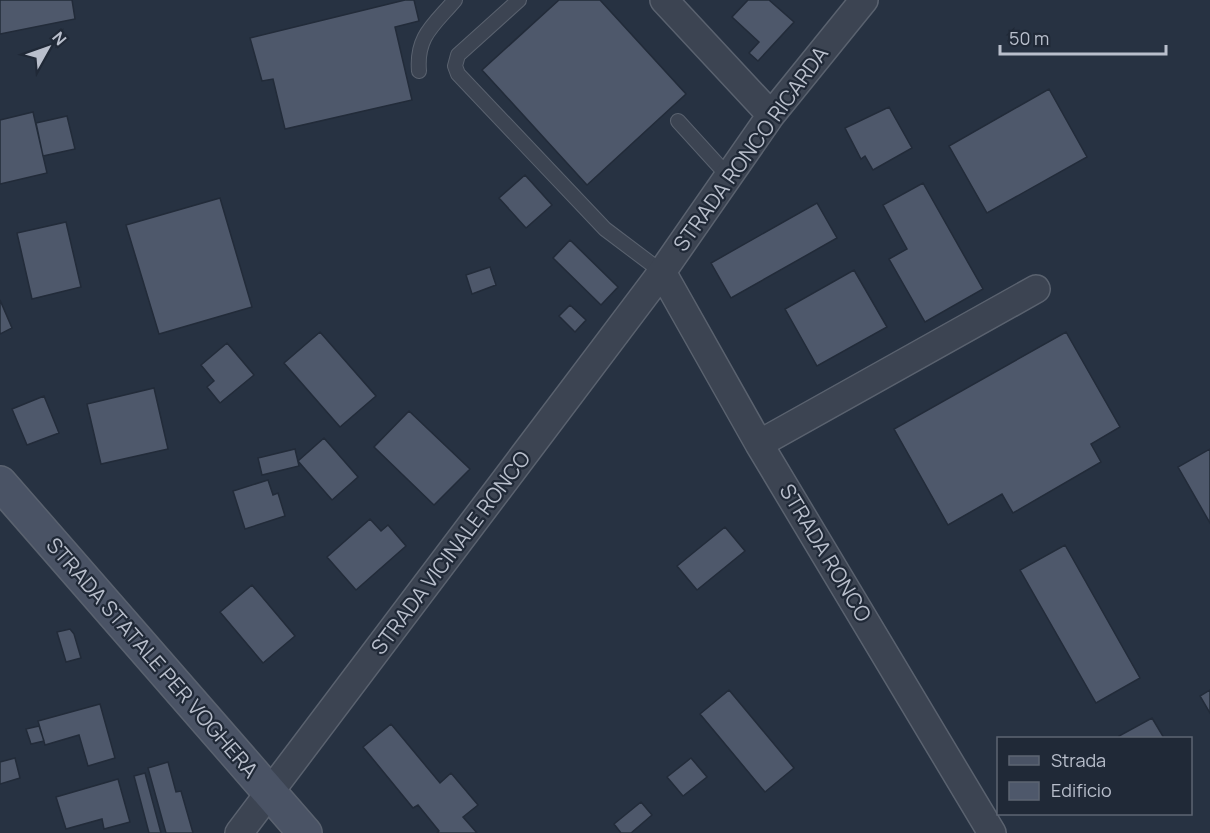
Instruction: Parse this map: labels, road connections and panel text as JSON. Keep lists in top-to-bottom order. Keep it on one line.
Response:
{"streets":{"main road":["STRADA STATALE PER VOGHERA"],"street":["STRADA RONCO RICARDA","STRADA VICINALE RONCO","STRADA RONCO"]},"crossings":[["STRADA RONCO RICARDA","STRADA VICINALE RONCO"],["STRADA RONCO RICARDA","STRADA RONCO"],["STRADA VICINALE RONCO","STRADA RONCO"],["STRADA VICINALE RONCO","STRADA STATALE PER VOGHERA"]],"legend":["Strada","Edificio"],"scale_bar":"50 m","north":"top right"}
